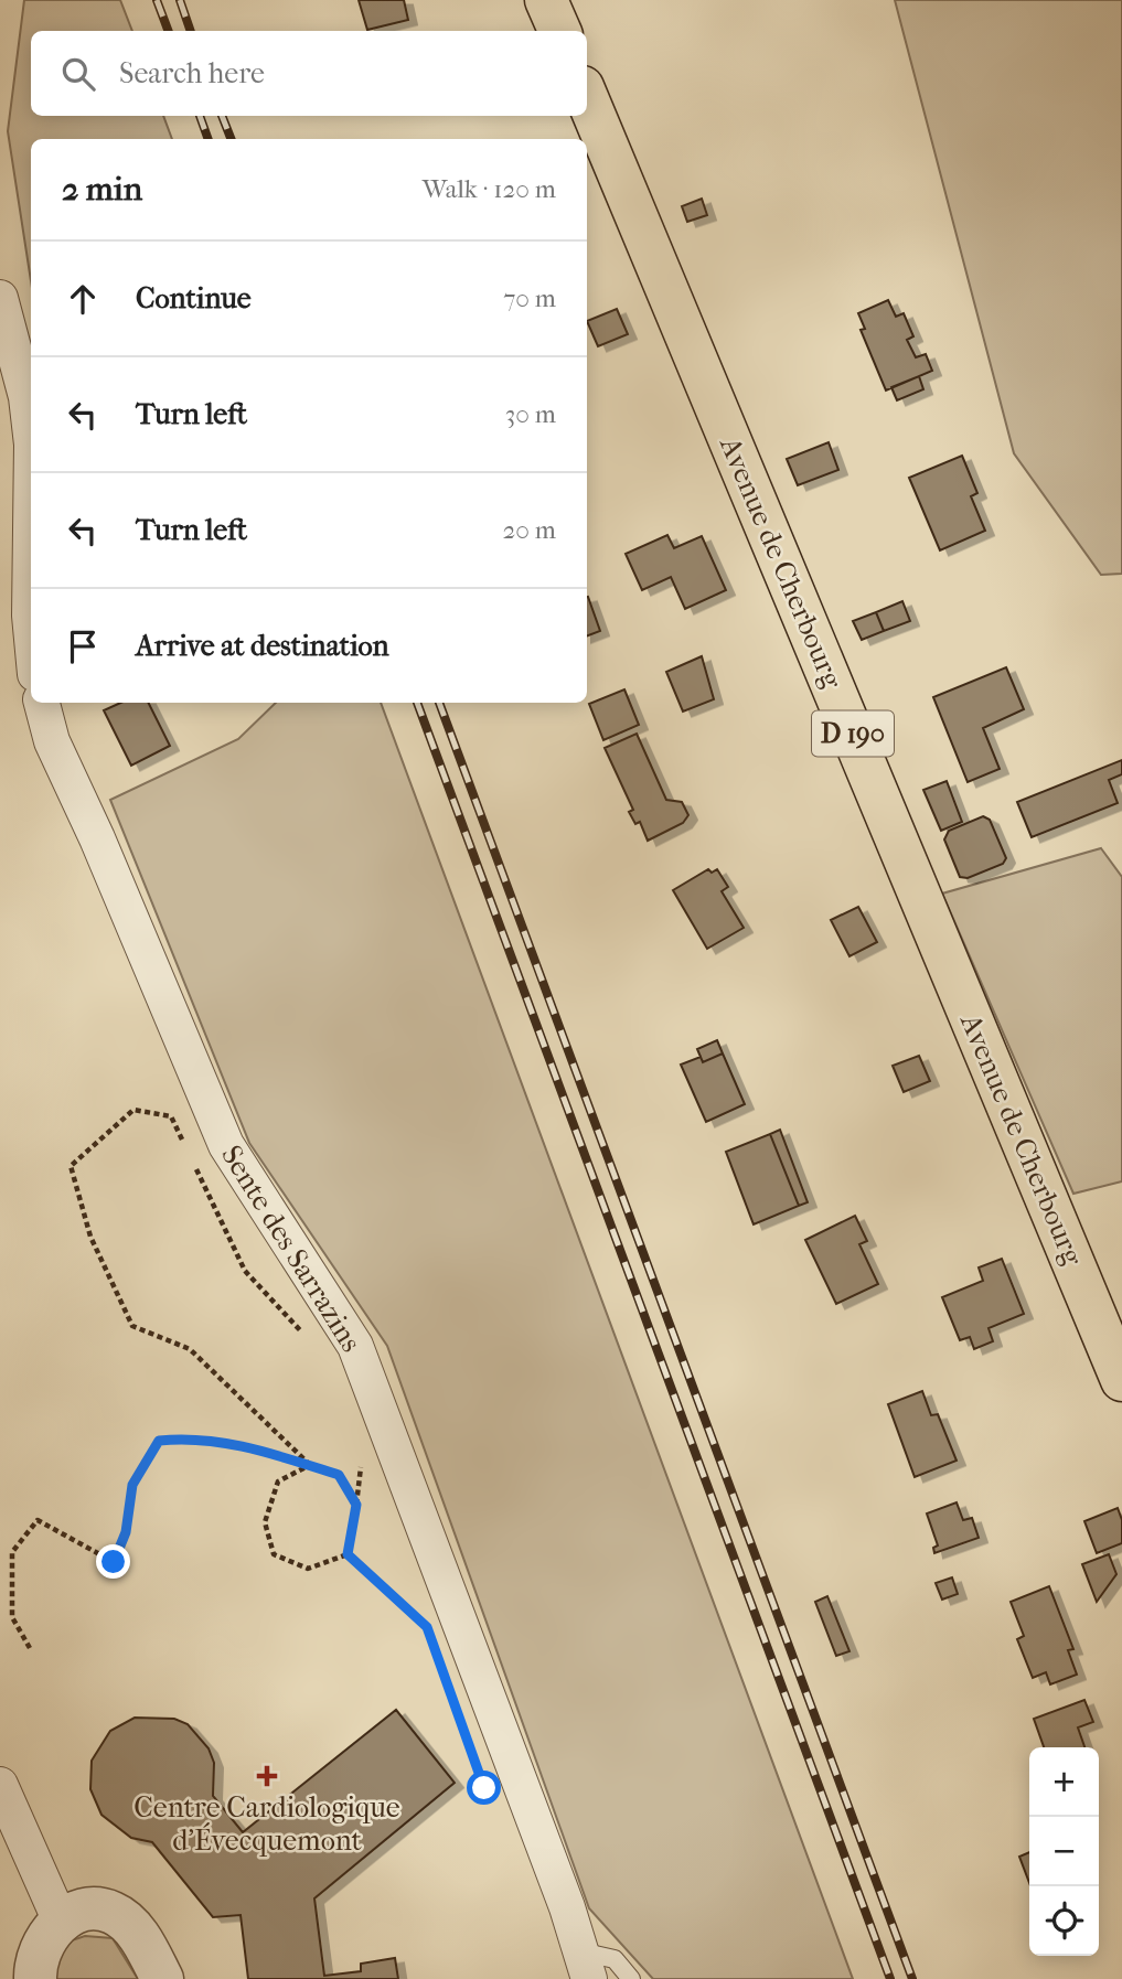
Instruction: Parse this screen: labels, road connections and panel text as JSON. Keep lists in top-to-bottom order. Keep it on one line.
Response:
{"streets":{"main road":["Avenue de Cherbourg","D 190"],"street":["Sente des Sarrazins"]},"places":{"health":["Centre Cardiologique d'Évecquemont"]},"page":{"search":"Search here","heading":["2 min","Walk · 120 m"],"list":[["Continue","70 m"],["Turn left","30 m"],["Turn left","20 m"],"Arrive at destination"],"map_buttons":["+","−"]}}
